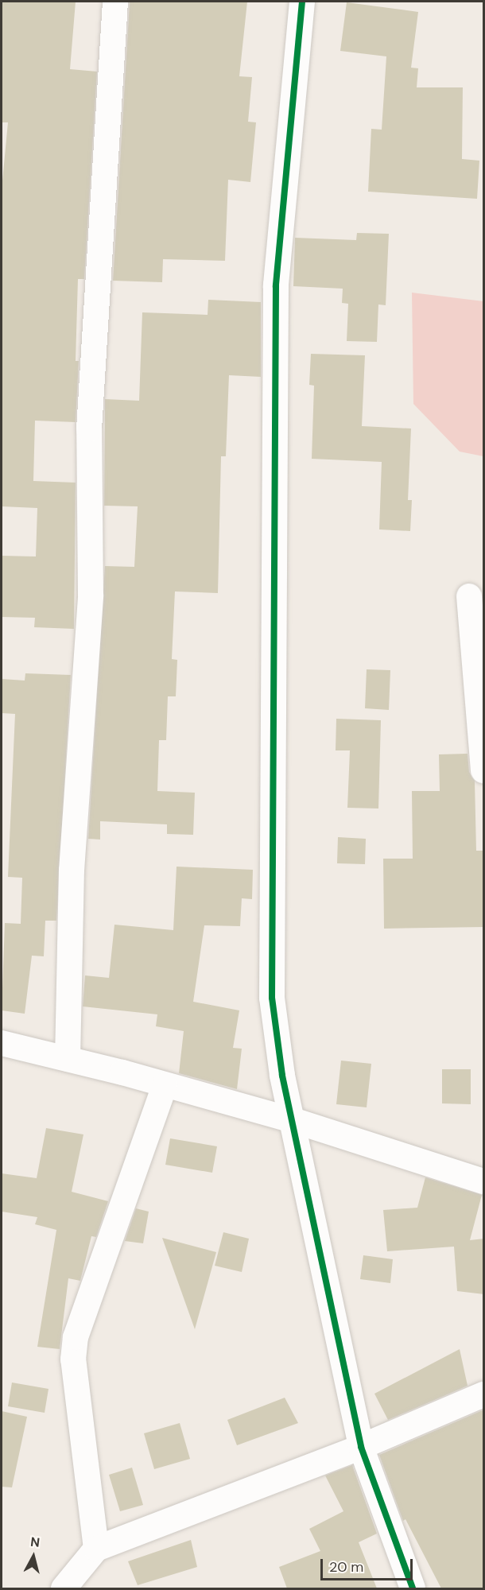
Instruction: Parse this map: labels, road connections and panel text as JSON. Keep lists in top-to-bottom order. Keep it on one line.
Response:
{"scale_bar":"20 m","north":"top"}
